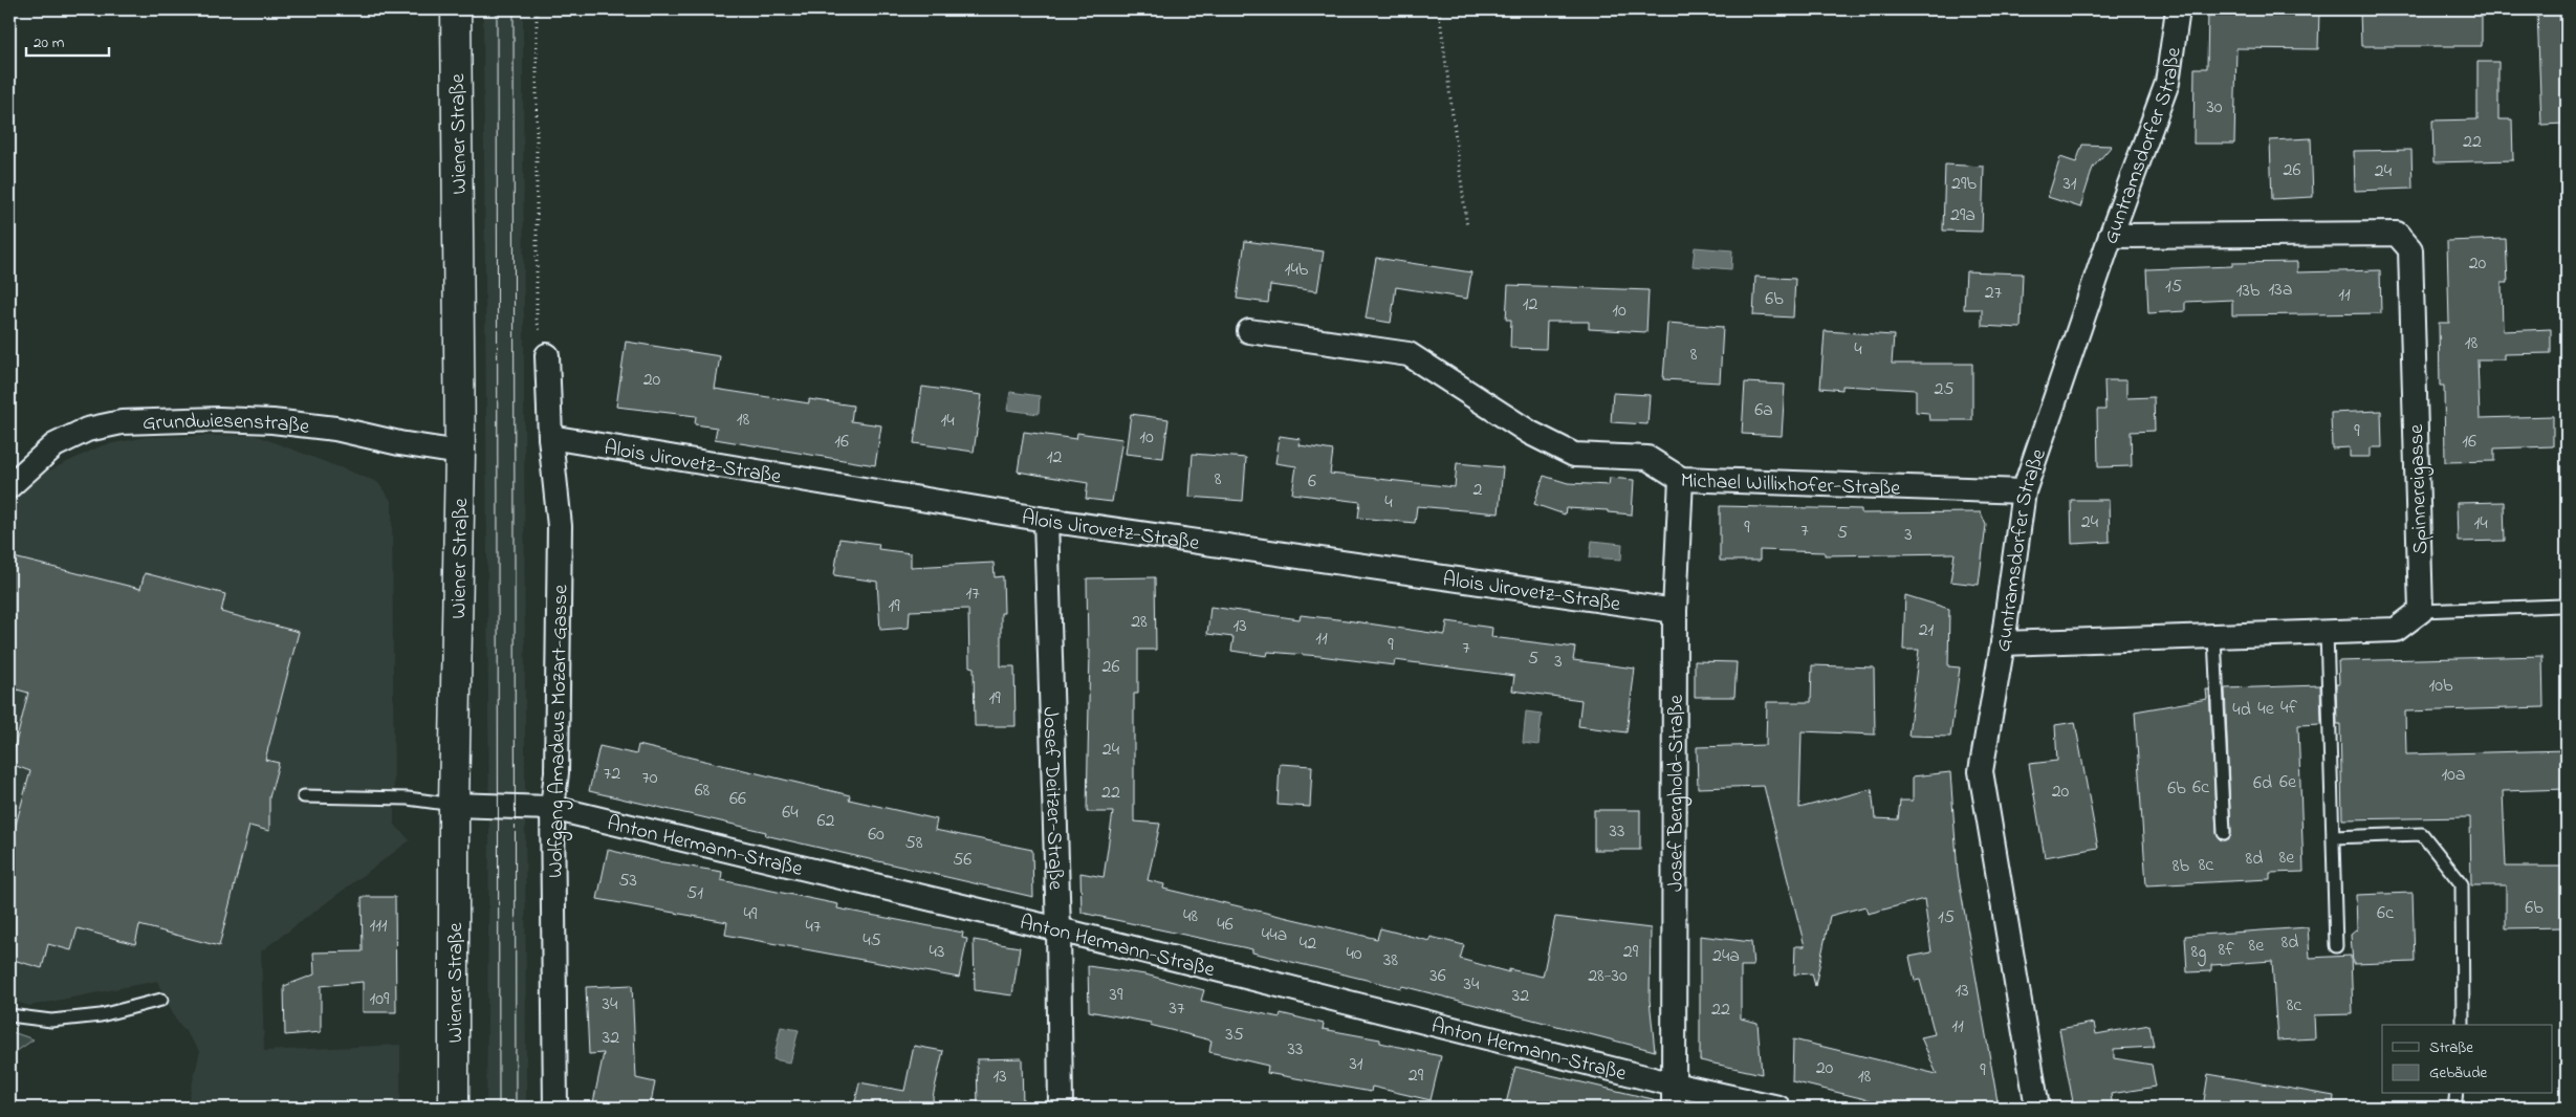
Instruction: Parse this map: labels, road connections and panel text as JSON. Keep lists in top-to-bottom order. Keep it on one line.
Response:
{"streets":{"main road":["Wiener Straße"],"street":["Guntramsdorfer Straße","Grundwiesenstraße","Alois Jirovetz-Straße","Michael Willixhofer-Straße","Spinnereigasse","Wolfgang Amadeus Mozart-Gasse","Josef Berghold-Straße","Josef Deitzer-Straße","Anton Hermann-Straße"]},"crossings":[["Wiener Straße","Grundwiesenstraße"],["Wiener Straße","Anton Hermann-Straße"],["Guntramsdorfer Straße","Michael Willixhofer-Straße"],["Guntramsdorfer Straße","Spinnereigasse"],["Alois Jirovetz-Straße","Wolfgang Amadeus Mozart-Gasse"],["Alois Jirovetz-Straße","Josef Berghold-Straße"],["Alois Jirovetz-Straße","Josef Deitzer-Straße"],["Michael Willixhofer-Straße","Josef Berghold-Straße"],["Wolfgang Amadeus Mozart-Gasse","Anton Hermann-Straße"],["Josef Berghold-Straße","Anton Hermann-Straße"],["Josef Deitzer-Straße","Anton Hermann-Straße"]],"house_numbers":["30","22","26","24","29b","31","29a","20","14b","15","13a","13b","27","11","6b","12","10","18","4","8","20","25","6a","18","14","9","10","16","16","12","8","6","2","4","24","14","9","7","5","3","17","19","28","13","21","11","9","7","5","3","26","10b","19","4f","4e","4d","24","72","10a","70","6e","6d","6c","6b","68","20","22","66","64","62","33","60","58","8e","8d","56","8c","8b","53","51","6b","6c","49","48","15","46","111","47","44a","45","8d","42","8e","8f","43","29","8g","40","24a","38","36","28-30","34","13","39","32","109","34","8c","37","22","11","35","32","33","31","20","9","29","13","18"],"legend":["Straße","Gebäude"],"scale_bar":"20 m"}
